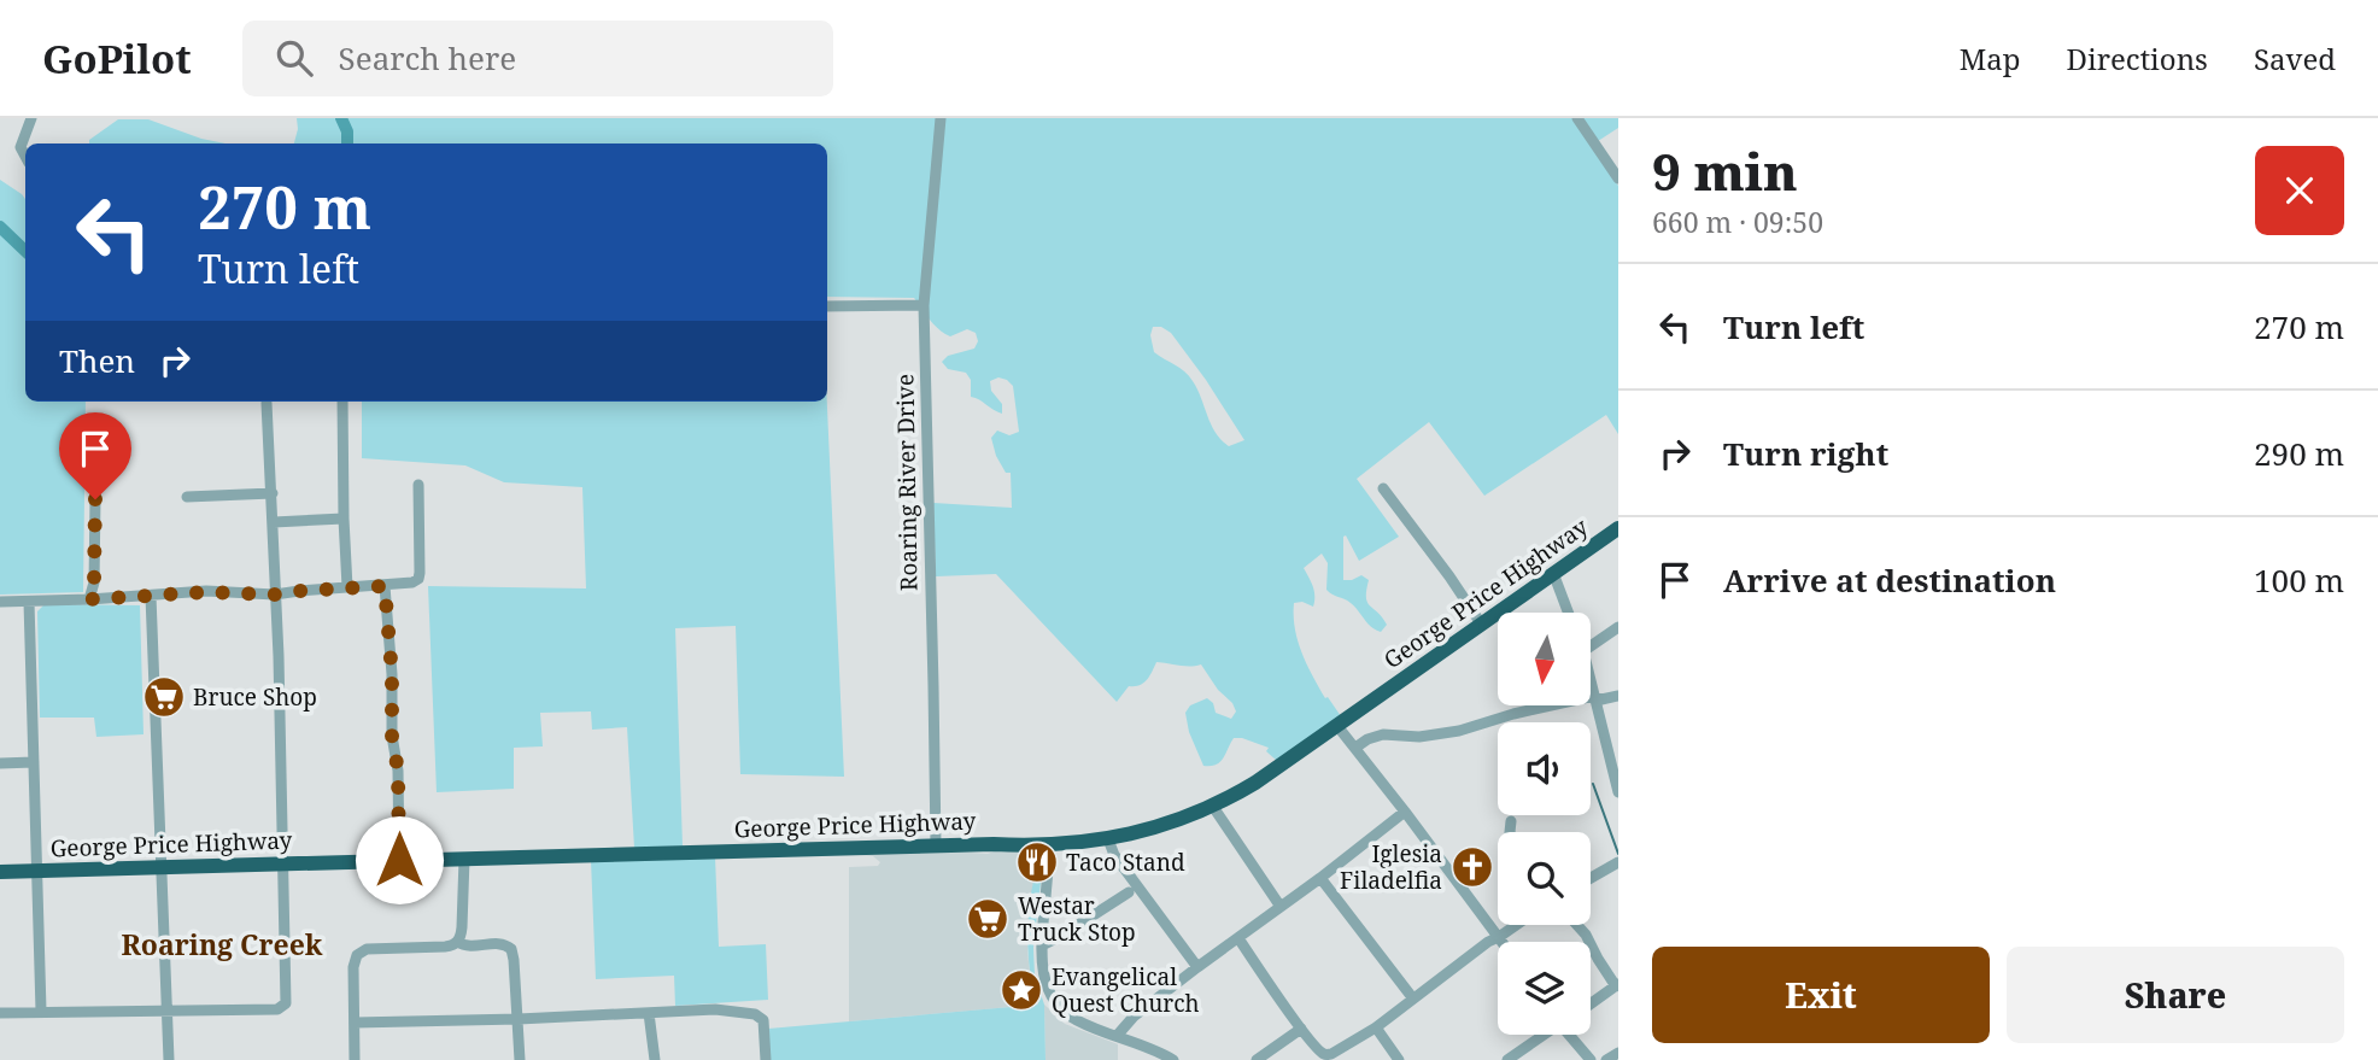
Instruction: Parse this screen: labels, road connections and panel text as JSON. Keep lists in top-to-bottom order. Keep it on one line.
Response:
{"streets":{"highway":["George Price Highway"],"street":["Roaring River Drive"]},"crossings":[["Roaring River Drive","George Price Highway"]],"districts":["Roaring Creek"],"places":{"supermarket":["Bruce Shop","Westar Truck Stop"],"restaurant":["Taco Stand"],"church":["Iglesia Filadelfia"],"place":["Evangelical Quest Church"]},"north":"bottom","page":{"header":"GoPilot","search":"Search here","nav":["Map","Directions","Saved"],"heading":["9 min","660 m · 09:50"],"turn":["270 m","Turn left"],"list":[{"name":"Turn left","value":"270 m"},{"name":"Turn right","value":"290 m"},{"name":"Arrive at destination","value":"100 m"}],"then":"Then","buttons":["Exit","Share"]}}
